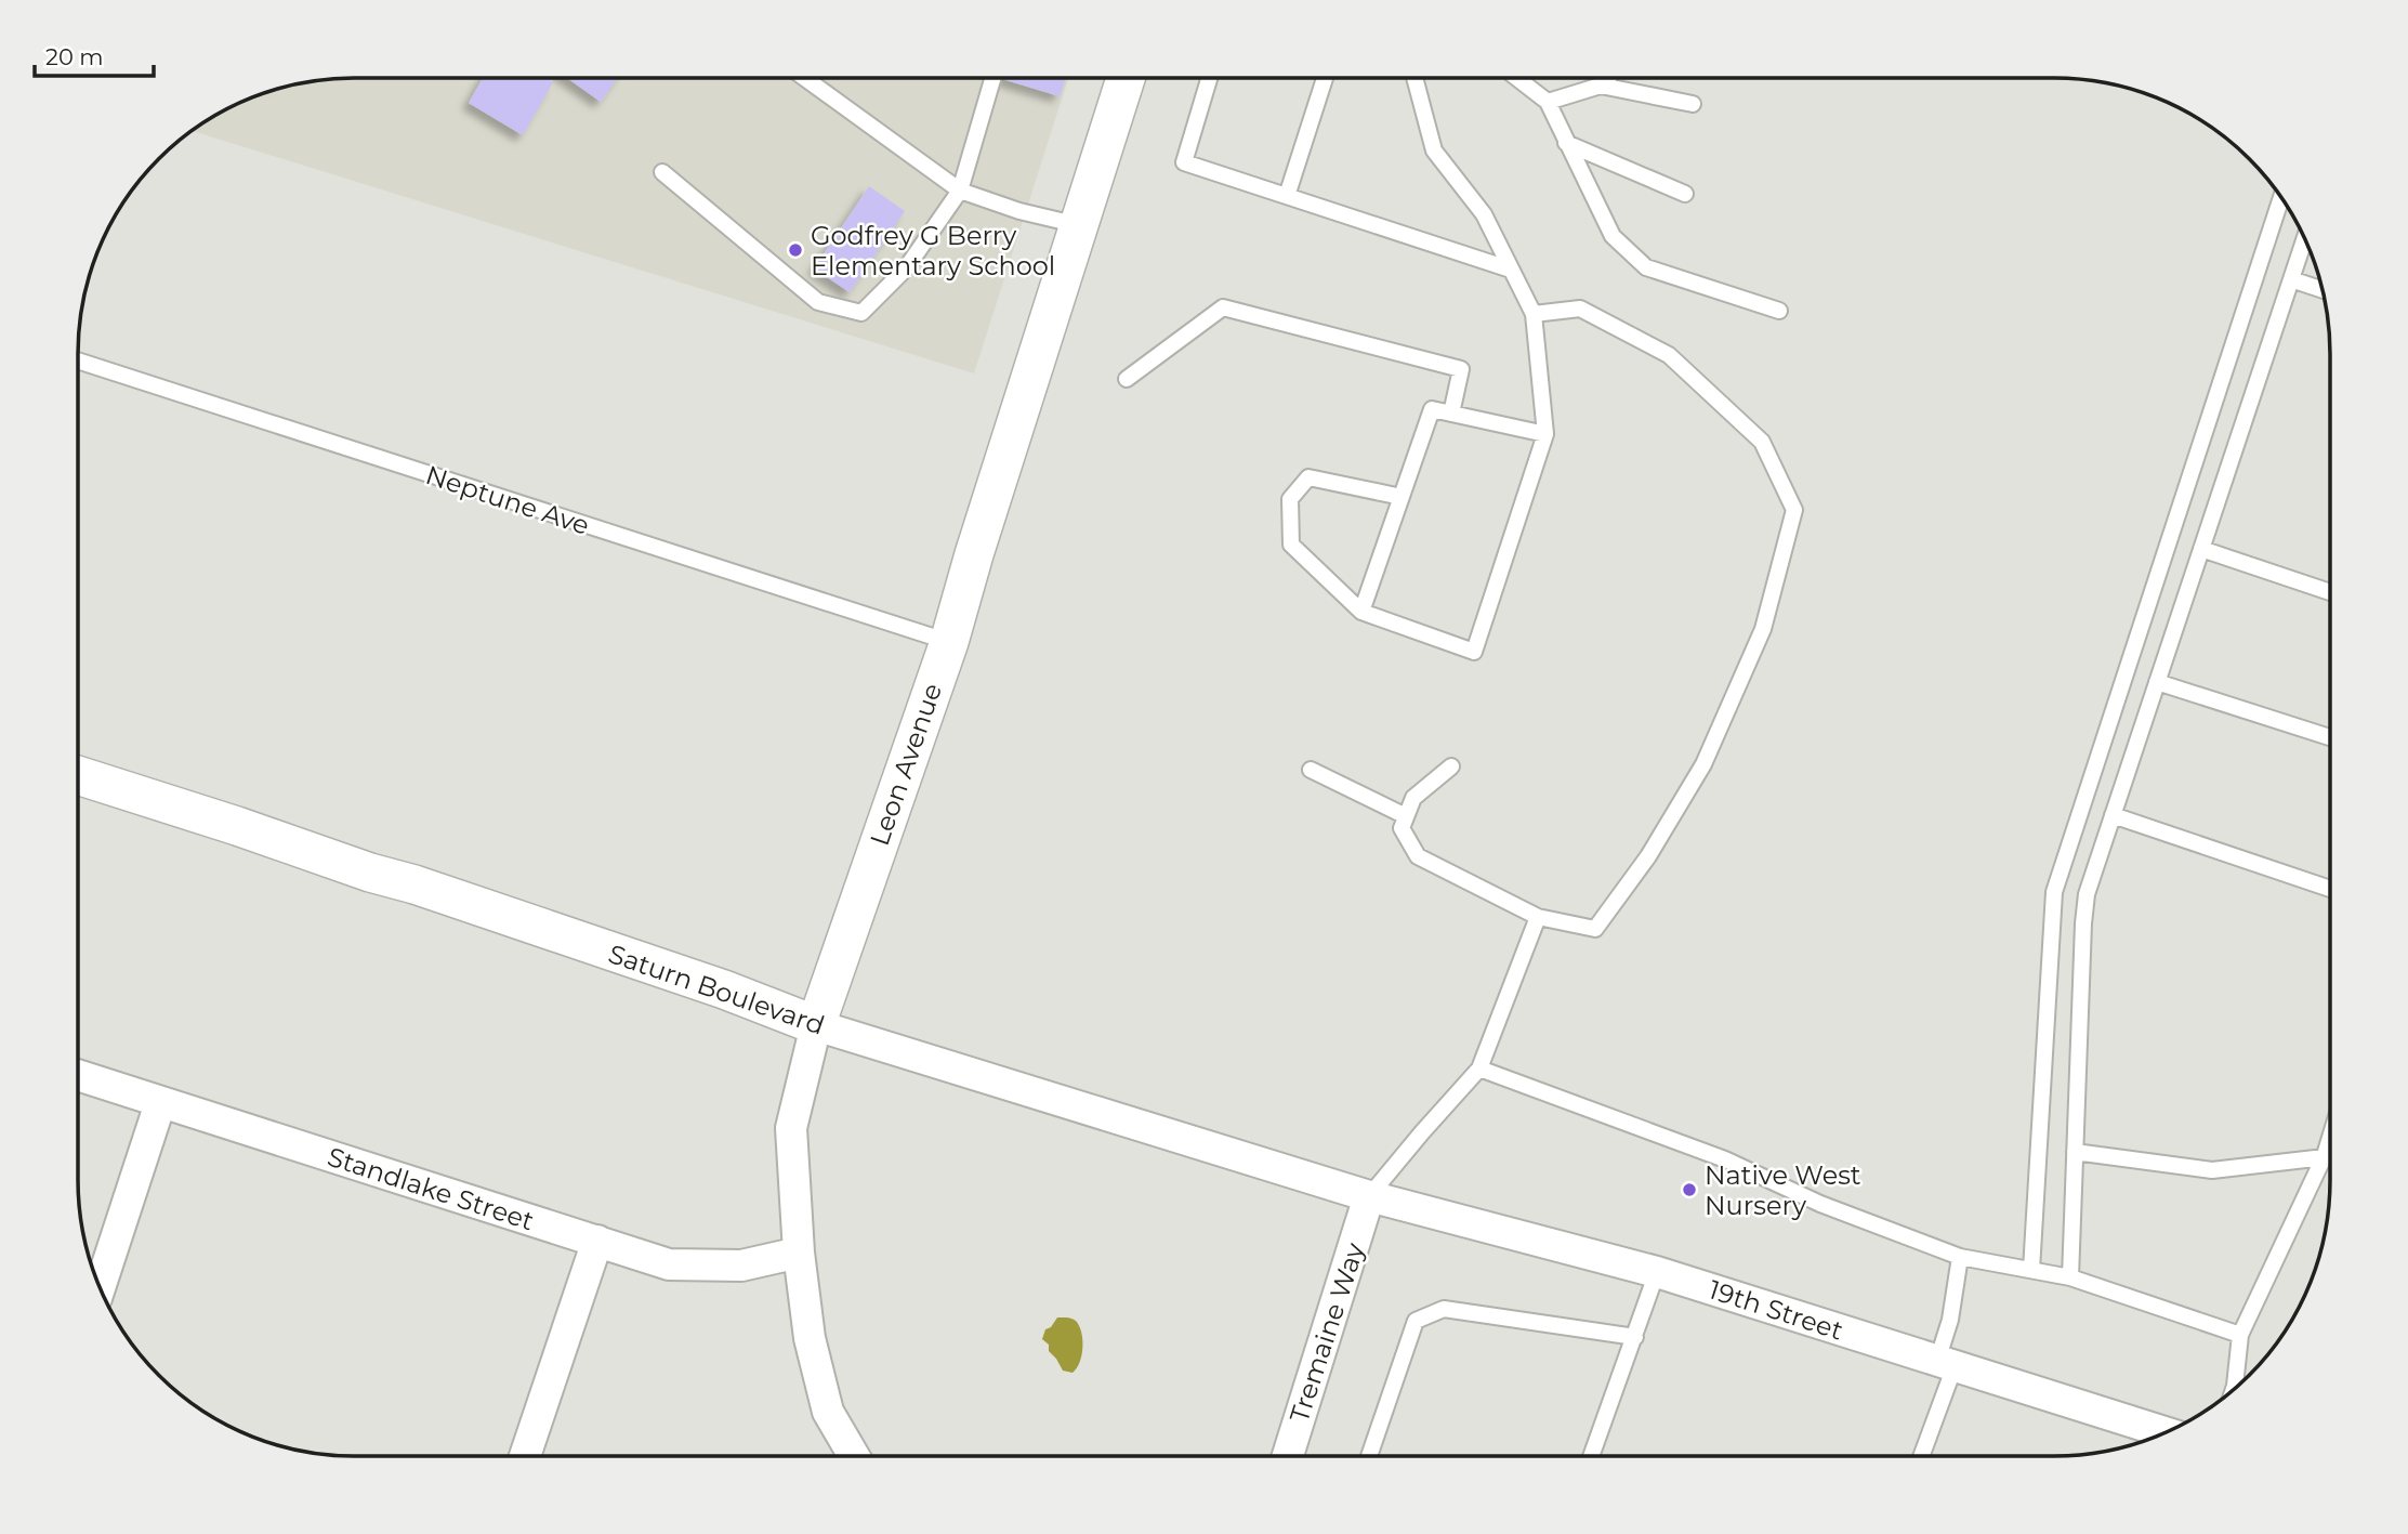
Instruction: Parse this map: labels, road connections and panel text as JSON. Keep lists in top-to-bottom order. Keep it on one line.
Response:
{"streets":{"street":["Leon Avenue","Saturn Boulevard","Standlake Street","19th Street","Tremaine Way"],"lane":["Neptune Ave"]},"crossings":[["Neptune Ave","Leon Avenue"],["Leon Avenue","Saturn Boulevard"],["Leon Avenue","Standlake Street"],["Saturn Boulevard","19th Street"],["Saturn Boulevard","Tremaine Way"],["19th Street","Tremaine Way"]],"places":["Godfrey G Berry Elementary School","Native West Nursery"],"scale_bar":"20 m"}
